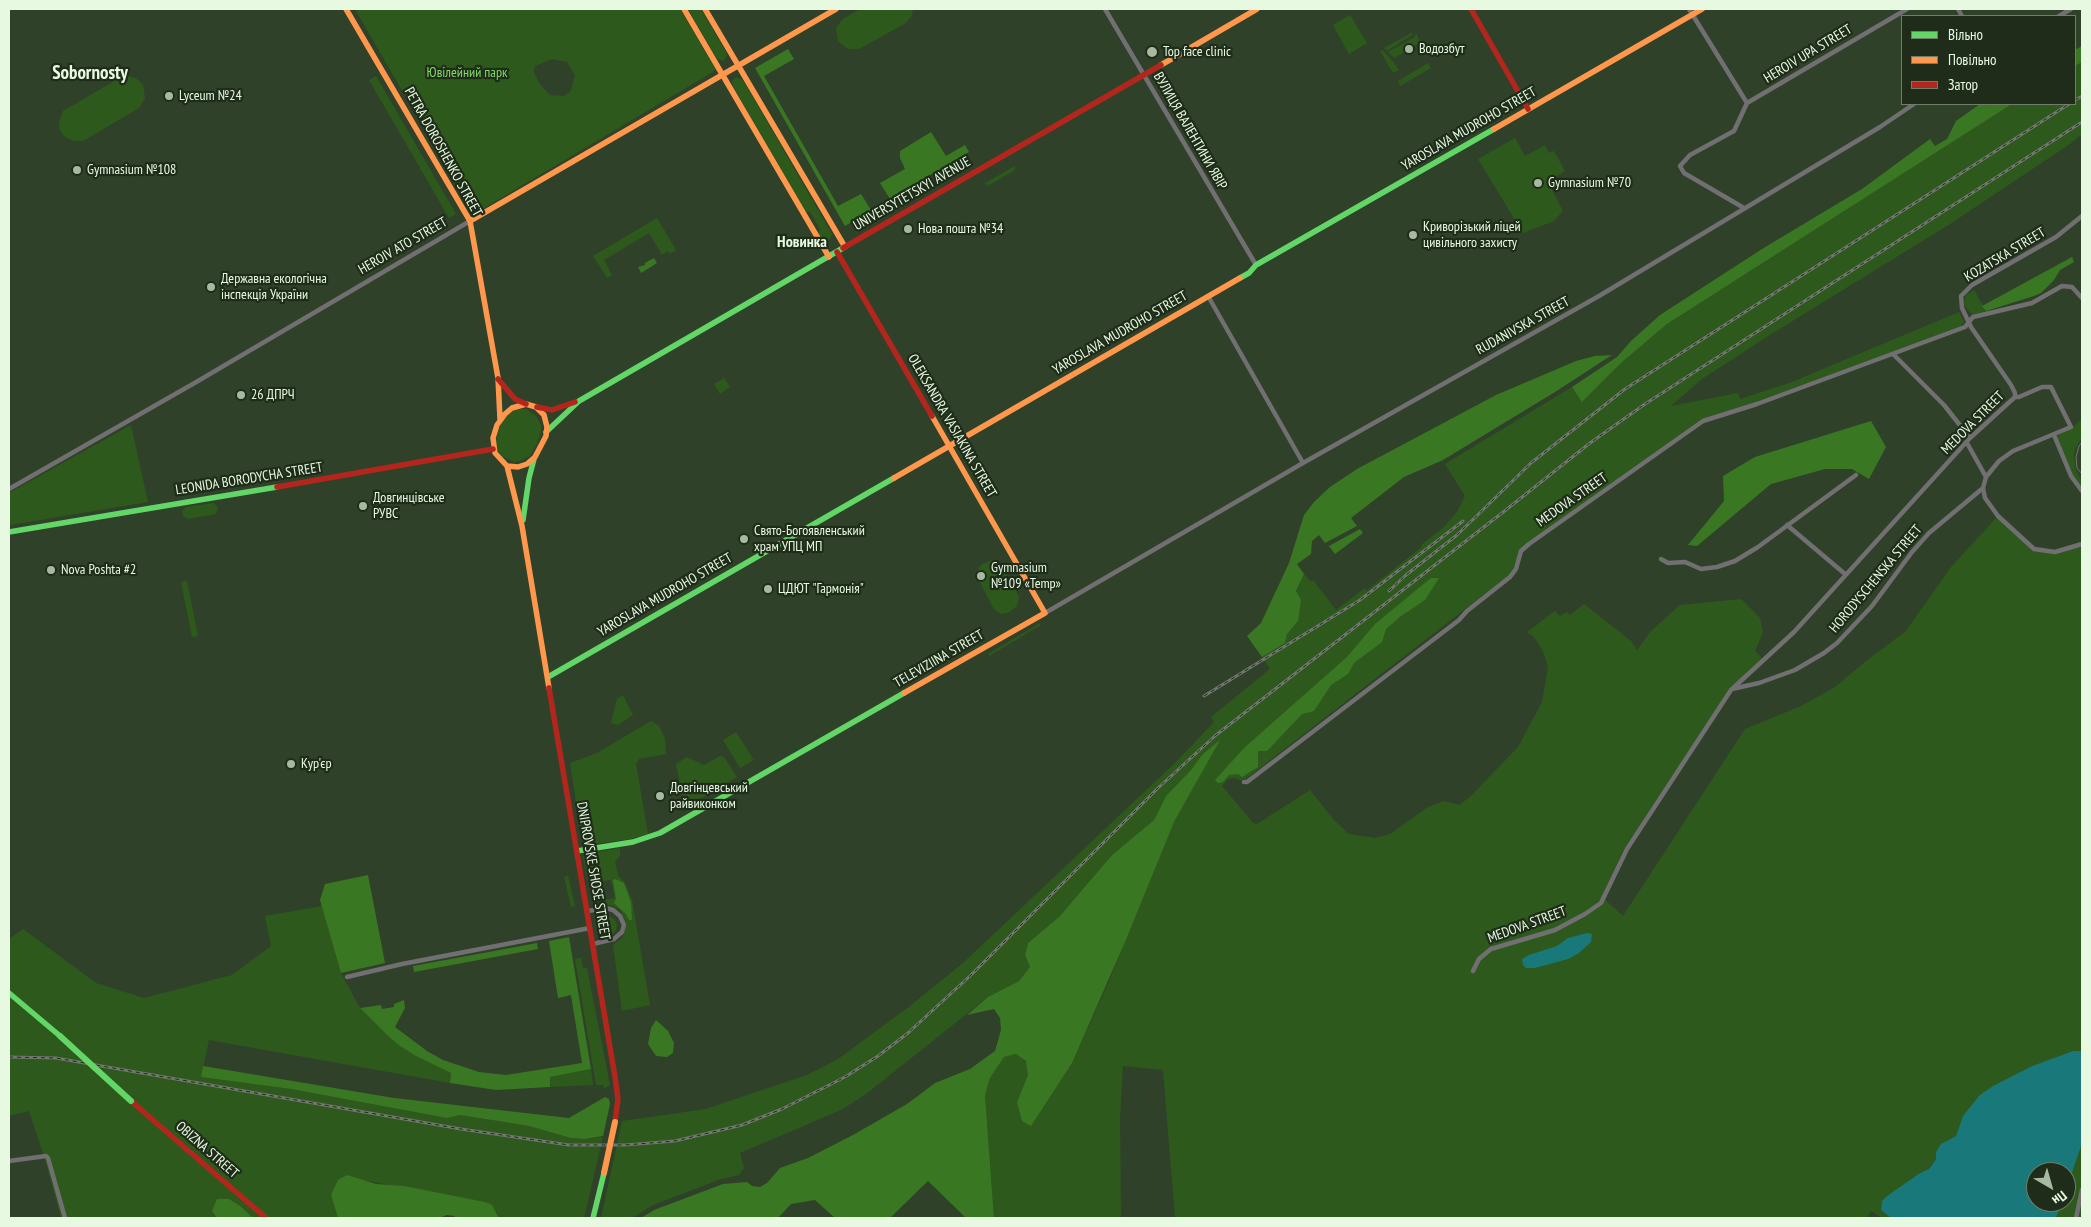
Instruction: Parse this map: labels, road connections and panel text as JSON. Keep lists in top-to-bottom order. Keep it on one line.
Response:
{"streets":{"street":["HEROIV UPA STREET","YAROSLAVA MUDROHO STREET","ВУЛИЦЯ ВАЛЕНТИНИ ЯВІР","PETRA DOROSHENKO STREET","UNIVERSYTETSKYI AVENUE","HEROIV ATO STREET","KOZATSKA STREET","RUDANIVSKA STREET","MEDOVA STREET","OLEKSANDRA VASIAKINA STREET","LEONIDA BORODYCHA STREET","HORODYSCHENSKA STREET","TELEVIZIINA STREET","DNIPROVSKE SHOSE STREET","OBIZNA STREET"]},"crossings":[["YAROSLAVA MUDROHO STREET","ВУЛИЦЯ ВАЛЕНТИНИ ЯВІР"],["YAROSLAVA MUDROHO STREET","OLEKSANDRA VASIAKINA STREET"],["YAROSLAVA MUDROHO STREET","DNIPROVSKE SHOSE STREET"],["ВУЛИЦЯ ВАЛЕНТИНИ ЯВІР","UNIVERSYTETSKYI AVENUE"],["PETRA DOROSHENKO STREET","HEROIV ATO STREET"],["PETRA DOROSHENKO STREET","LEONIDA BORODYCHA STREET"],["UNIVERSYTETSKYI AVENUE","OLEKSANDRA VASIAKINA STREET"],["KOZATSKA STREET","MEDOVA STREET"],["RUDANIVSKA STREET","TELEVIZIINA STREET"],["MEDOVA STREET","HORODYSCHENSKA STREET"],["OLEKSANDRA VASIAKINA STREET","TELEVIZIINA STREET"],["TELEVIZIINA STREET","DNIPROVSKE SHOSE STREET"]],"districts":["Sobornosty","Новинка"],"parks":["Ювілейний парк"],"places":["Водозбут","Top face clinic","Lyceum №24","Gymnasium №108","Gymnasium №70","Нова пошта №34","Криворізький ліцей цивільного захисту","Державна екологічна інспекція України","26 ДПРЧ","Довгинцівське РУВС","Свято-Богоявленський храм УПЦ МП","Nova Poshta #2","Gymnasium №109 «Temp»","ЦДЮТ \"Гармонія\"","Кур'єр","Довгінцевський райвиконком"],"legend":["Вільно","Повільно","Затор"],"north":"bottom right"}
